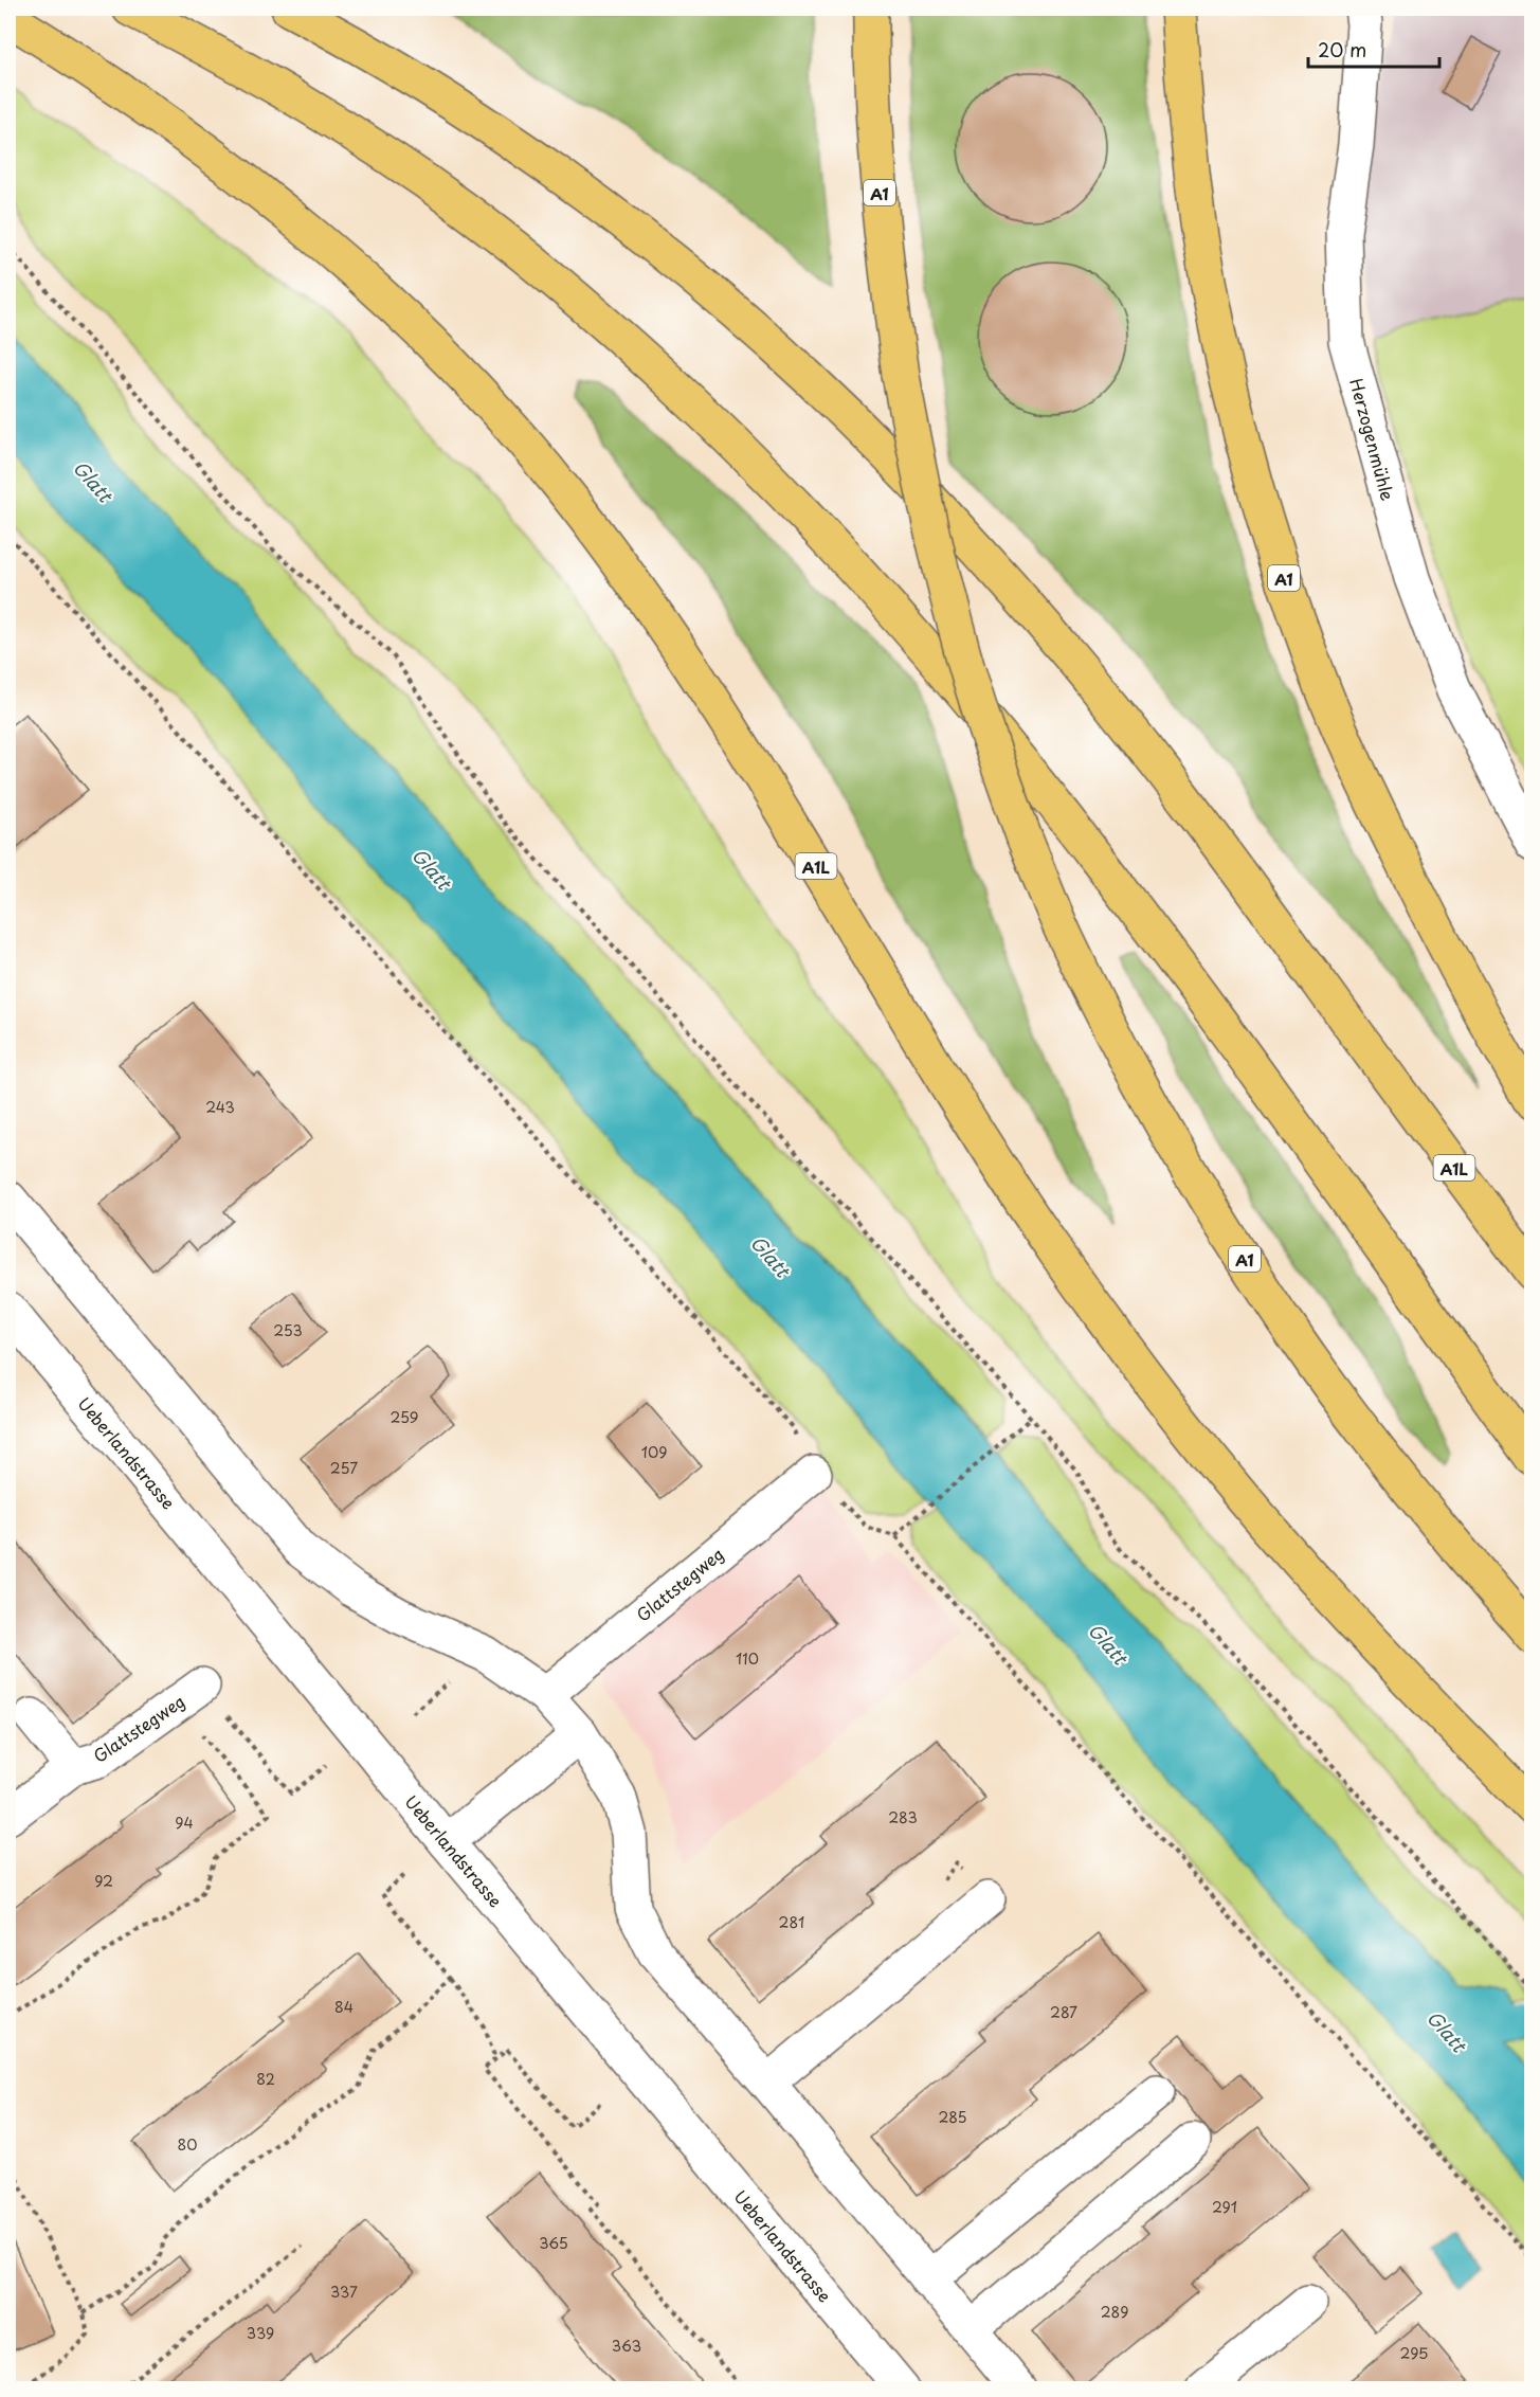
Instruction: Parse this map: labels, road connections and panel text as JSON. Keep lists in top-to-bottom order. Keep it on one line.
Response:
{"streets":{"highway":["A1","A1L"],"street":["Herzogenmühle","Ueberlandstrasse","Glattstegweg"]},"water":["Glatt"],"house_numbers":["243","253","259","109","257","110","283","94","92","281","84","287","82","285","80","291","365","337","289","339","363","295"],"scale_bar":"20 m"}
